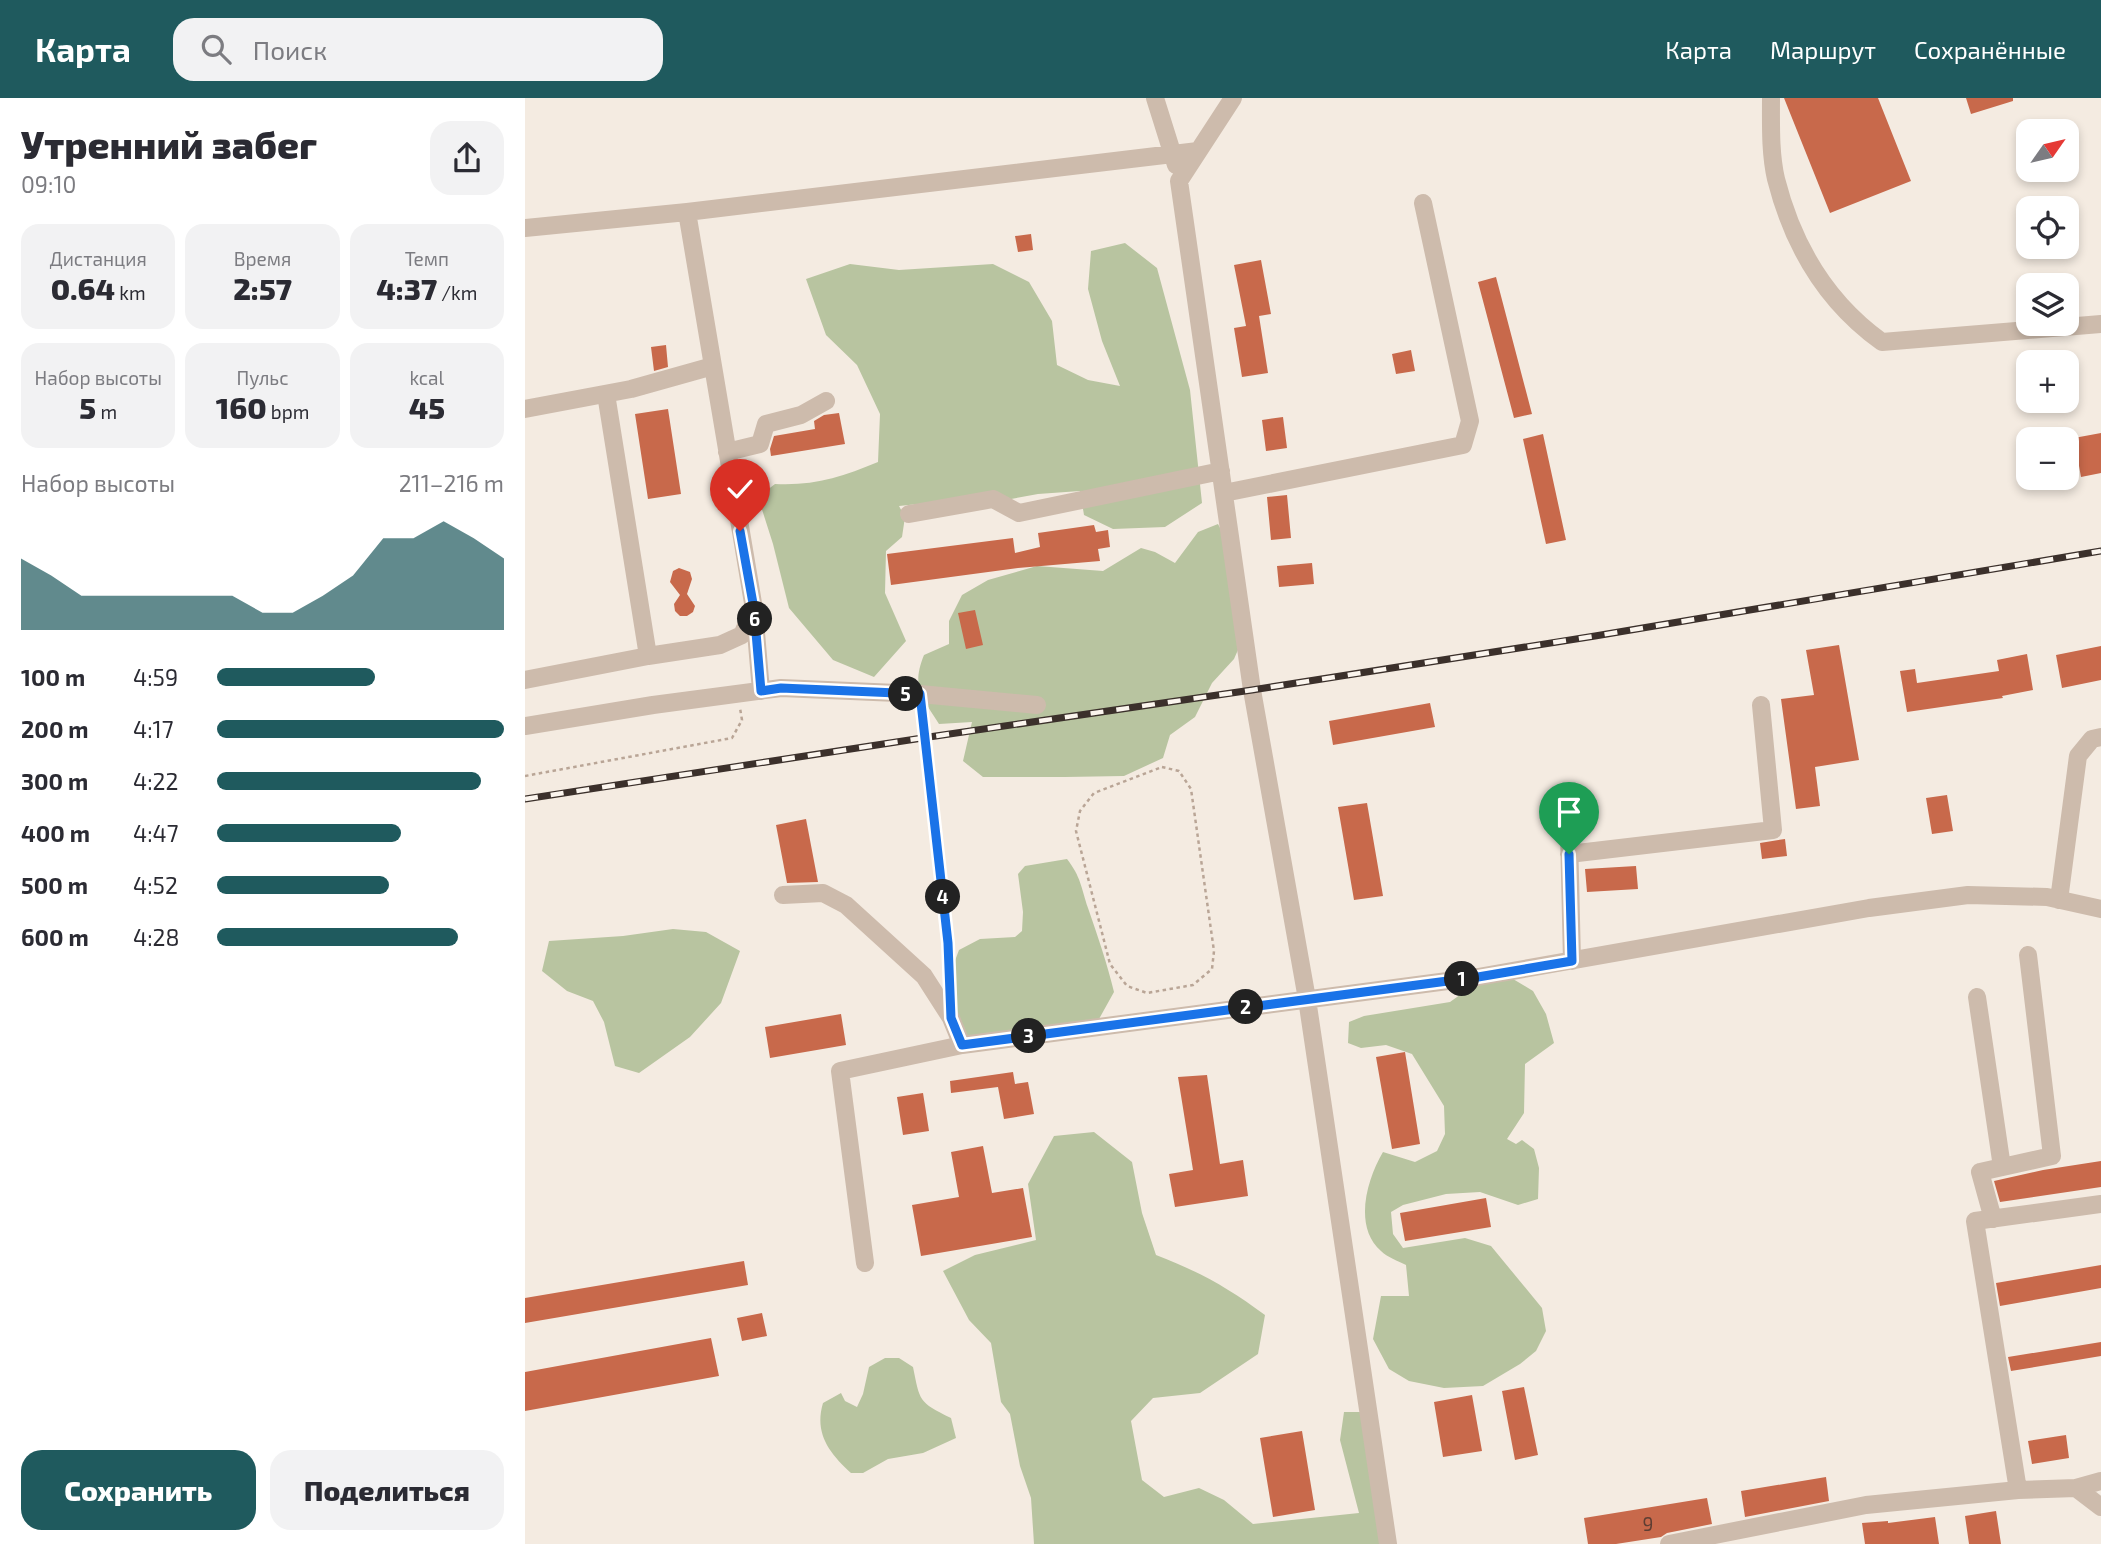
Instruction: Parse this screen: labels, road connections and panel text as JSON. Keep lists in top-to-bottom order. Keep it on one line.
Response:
{"house_numbers":["9"],"north":"top right","page":{"header":"Карта","search":"Поиск","nav":["Карта","Маршрут","Сохранённые"],"heading":["Утренний забег","09:10"],"map_buttons":["+","−"],"stats":[["Дистанция","0.64 km"],["Время","2:57"],["Темп","4:37 /km"],["Набор высоты","5 m"],["Пульс","160 bpm"],["kcal","45"]],"chart":["Набор высоты","211–216 m"],"pins":["6","5","4","1","2","3"],"list":[{"name":"100 m","note":"4:59"},{"name":"200 m","note":"4:17"},{"name":"300 m","note":"4:22"},{"name":"400 m","note":"4:47"},{"name":"500 m","note":"4:52"},{"name":"600 m","note":"4:28"}],"buttons":["Сохранить","Поделиться"]}}
